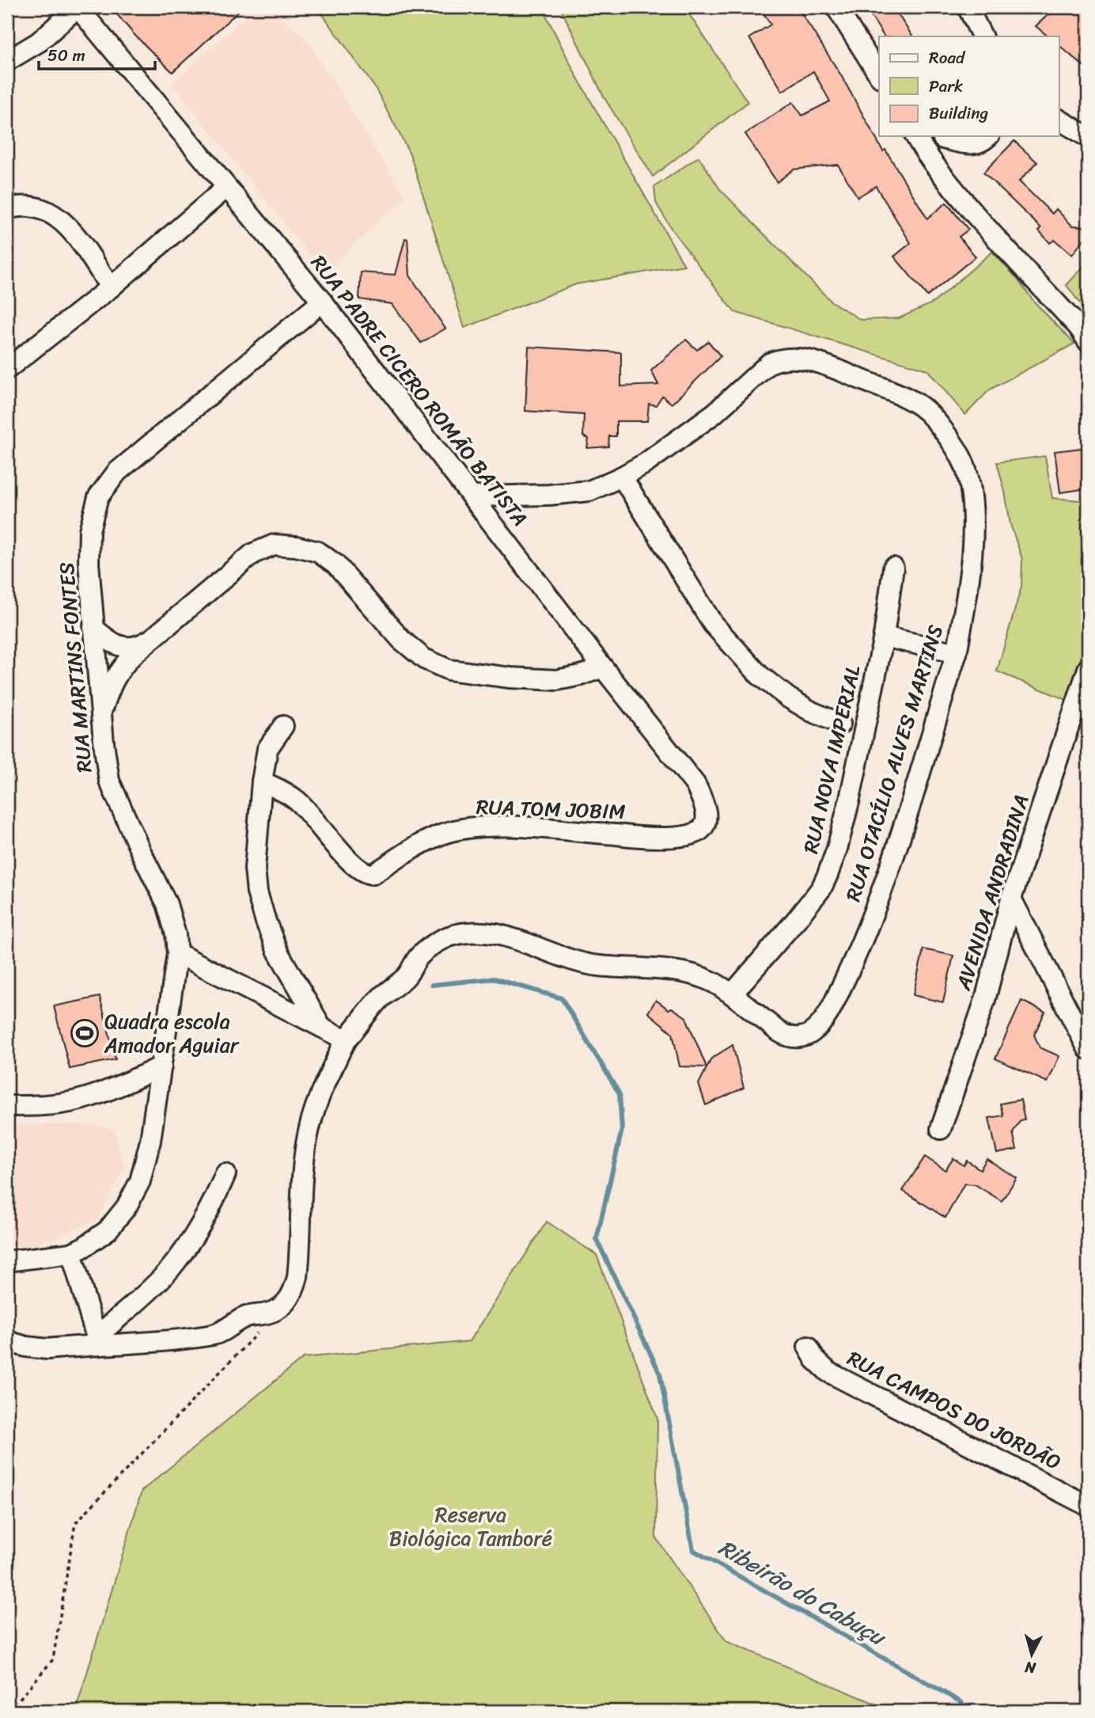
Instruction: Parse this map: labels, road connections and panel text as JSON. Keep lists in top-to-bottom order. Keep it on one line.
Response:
{"streets":{"street":["RUA PADRE CICERO ROMÃO BATISTA","RUA MARTINS FONTES","RUA NOVA IMPERIAL","RUA OTACÍLIO ALVES MARTINS","RUA TOM JOBIM","AVENIDA ANDRADINA","RUA CAMPOS DO JORDÃO"]},"crossings":[["RUA PADRE CICERO ROMÃO BATISTA","RUA MARTINS FONTES"],["RUA PADRE CICERO ROMÃO BATISTA","RUA OTACÍLIO ALVES MARTINS"],["RUA PADRE CICERO ROMÃO BATISTA","RUA TOM JOBIM"],["RUA NOVA IMPERIAL","RUA OTACÍLIO ALVES MARTINS"]],"water":["Ribeirão do Cabuçu"],"parks":["Reserva Biológica Tamboré"],"places":{"sports":["Quadra escola Amador Aguiar"]},"legend":["Road","Park","Building"],"scale_bar":"50 m","north":"bottom"}
